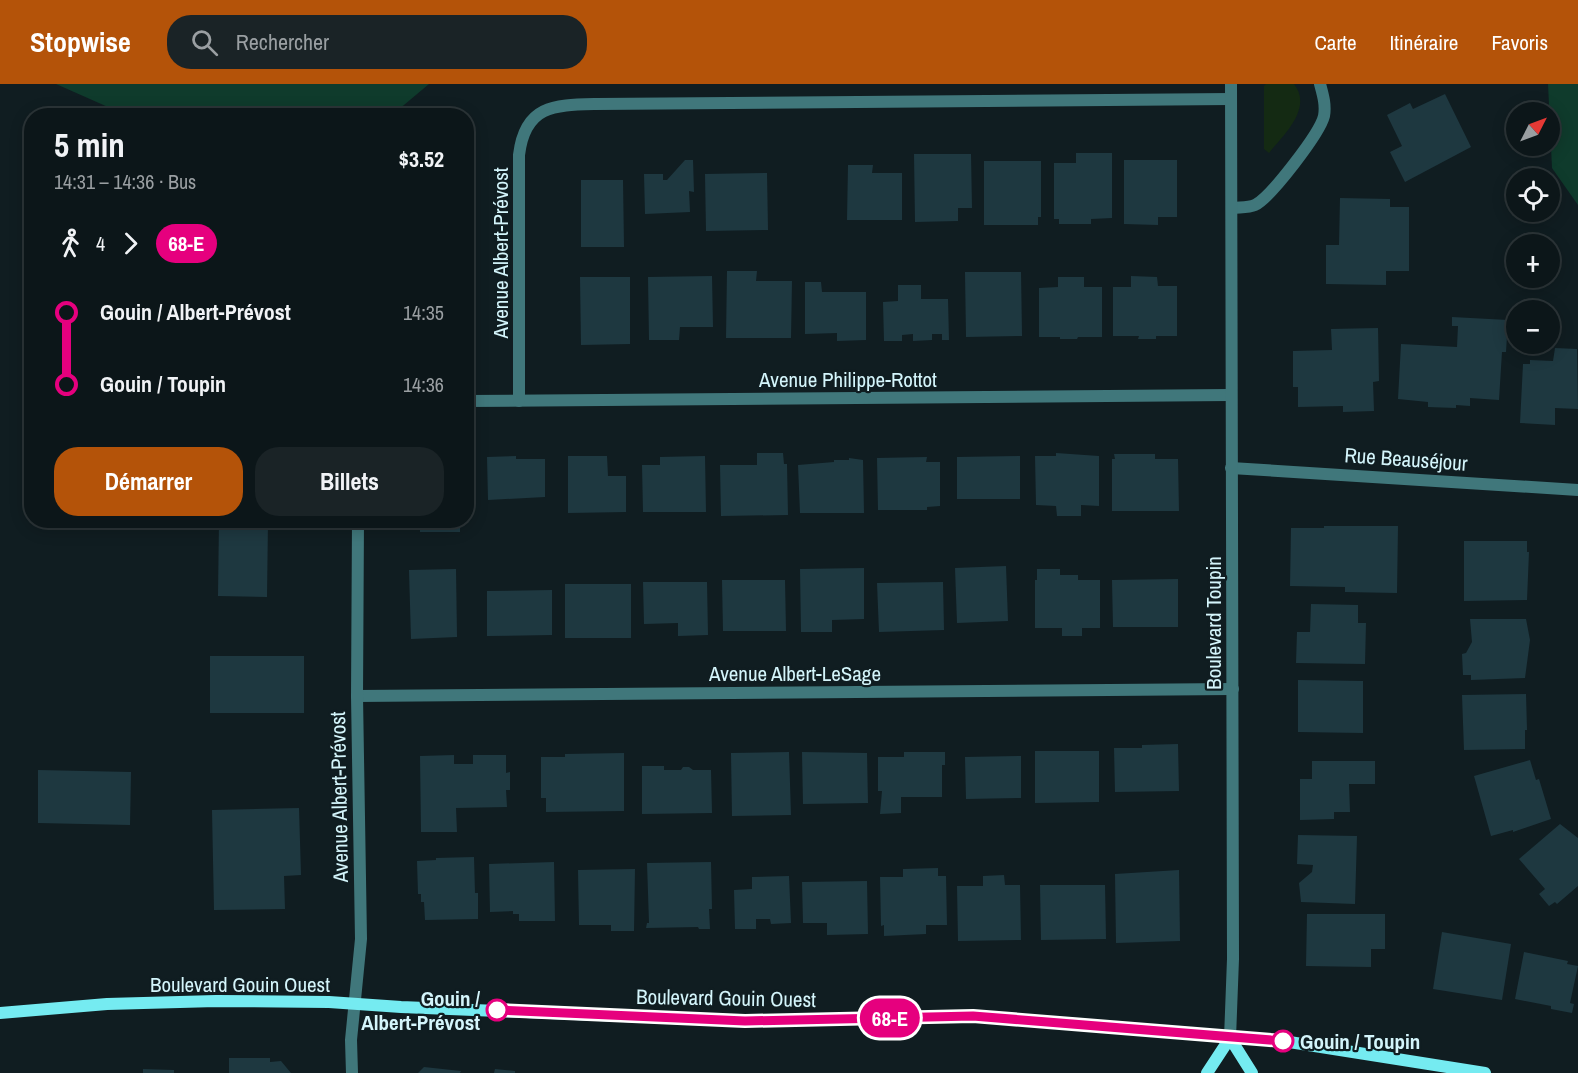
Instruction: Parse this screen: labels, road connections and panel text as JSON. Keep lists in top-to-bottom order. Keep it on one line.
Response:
{"streets":{"street":["Avenue Albert-Prévost","Avenue Philippe-Rottot","Rue Beauséjour","Boulevard Toupin","Avenue Albert-LeSage","Boulevard Gouin Ouest"]},"crossings":[["Avenue Albert-Prévost","Avenue Philippe-Rottot"],["Avenue Albert-Prévost","Boulevard Toupin"],["Avenue Albert-Prévost","Avenue Albert-LeSage"],["Avenue Albert-Prévost","Boulevard Gouin Ouest"],["Avenue Philippe-Rottot","Boulevard Toupin"],["Rue Beauséjour","Boulevard Toupin"],["Boulevard Toupin","Avenue Albert-LeSage"],["Boulevard Toupin","Boulevard Gouin Ouest"]],"places":["Gouin / Albert-Prévost","Gouin / Toupin"],"lines":["bus line 68-E"],"north":"top right","page":{"header":"Stopwise","search":"Rechercher","nav":["Carte","Itinéraire","Favoris"],"on_map":"68-E","map_buttons":["+","−"],"heading":["5 min","14:31 – 14:36 · Bus","$3.52"],"legs":["4","68-E"],"list":[{"name":"Gouin / Albert-Prévost","value":"14:35"},{"name":"Gouin / Toupin","value":"14:36"}],"buttons":["Démarrer","Billets"]}}
